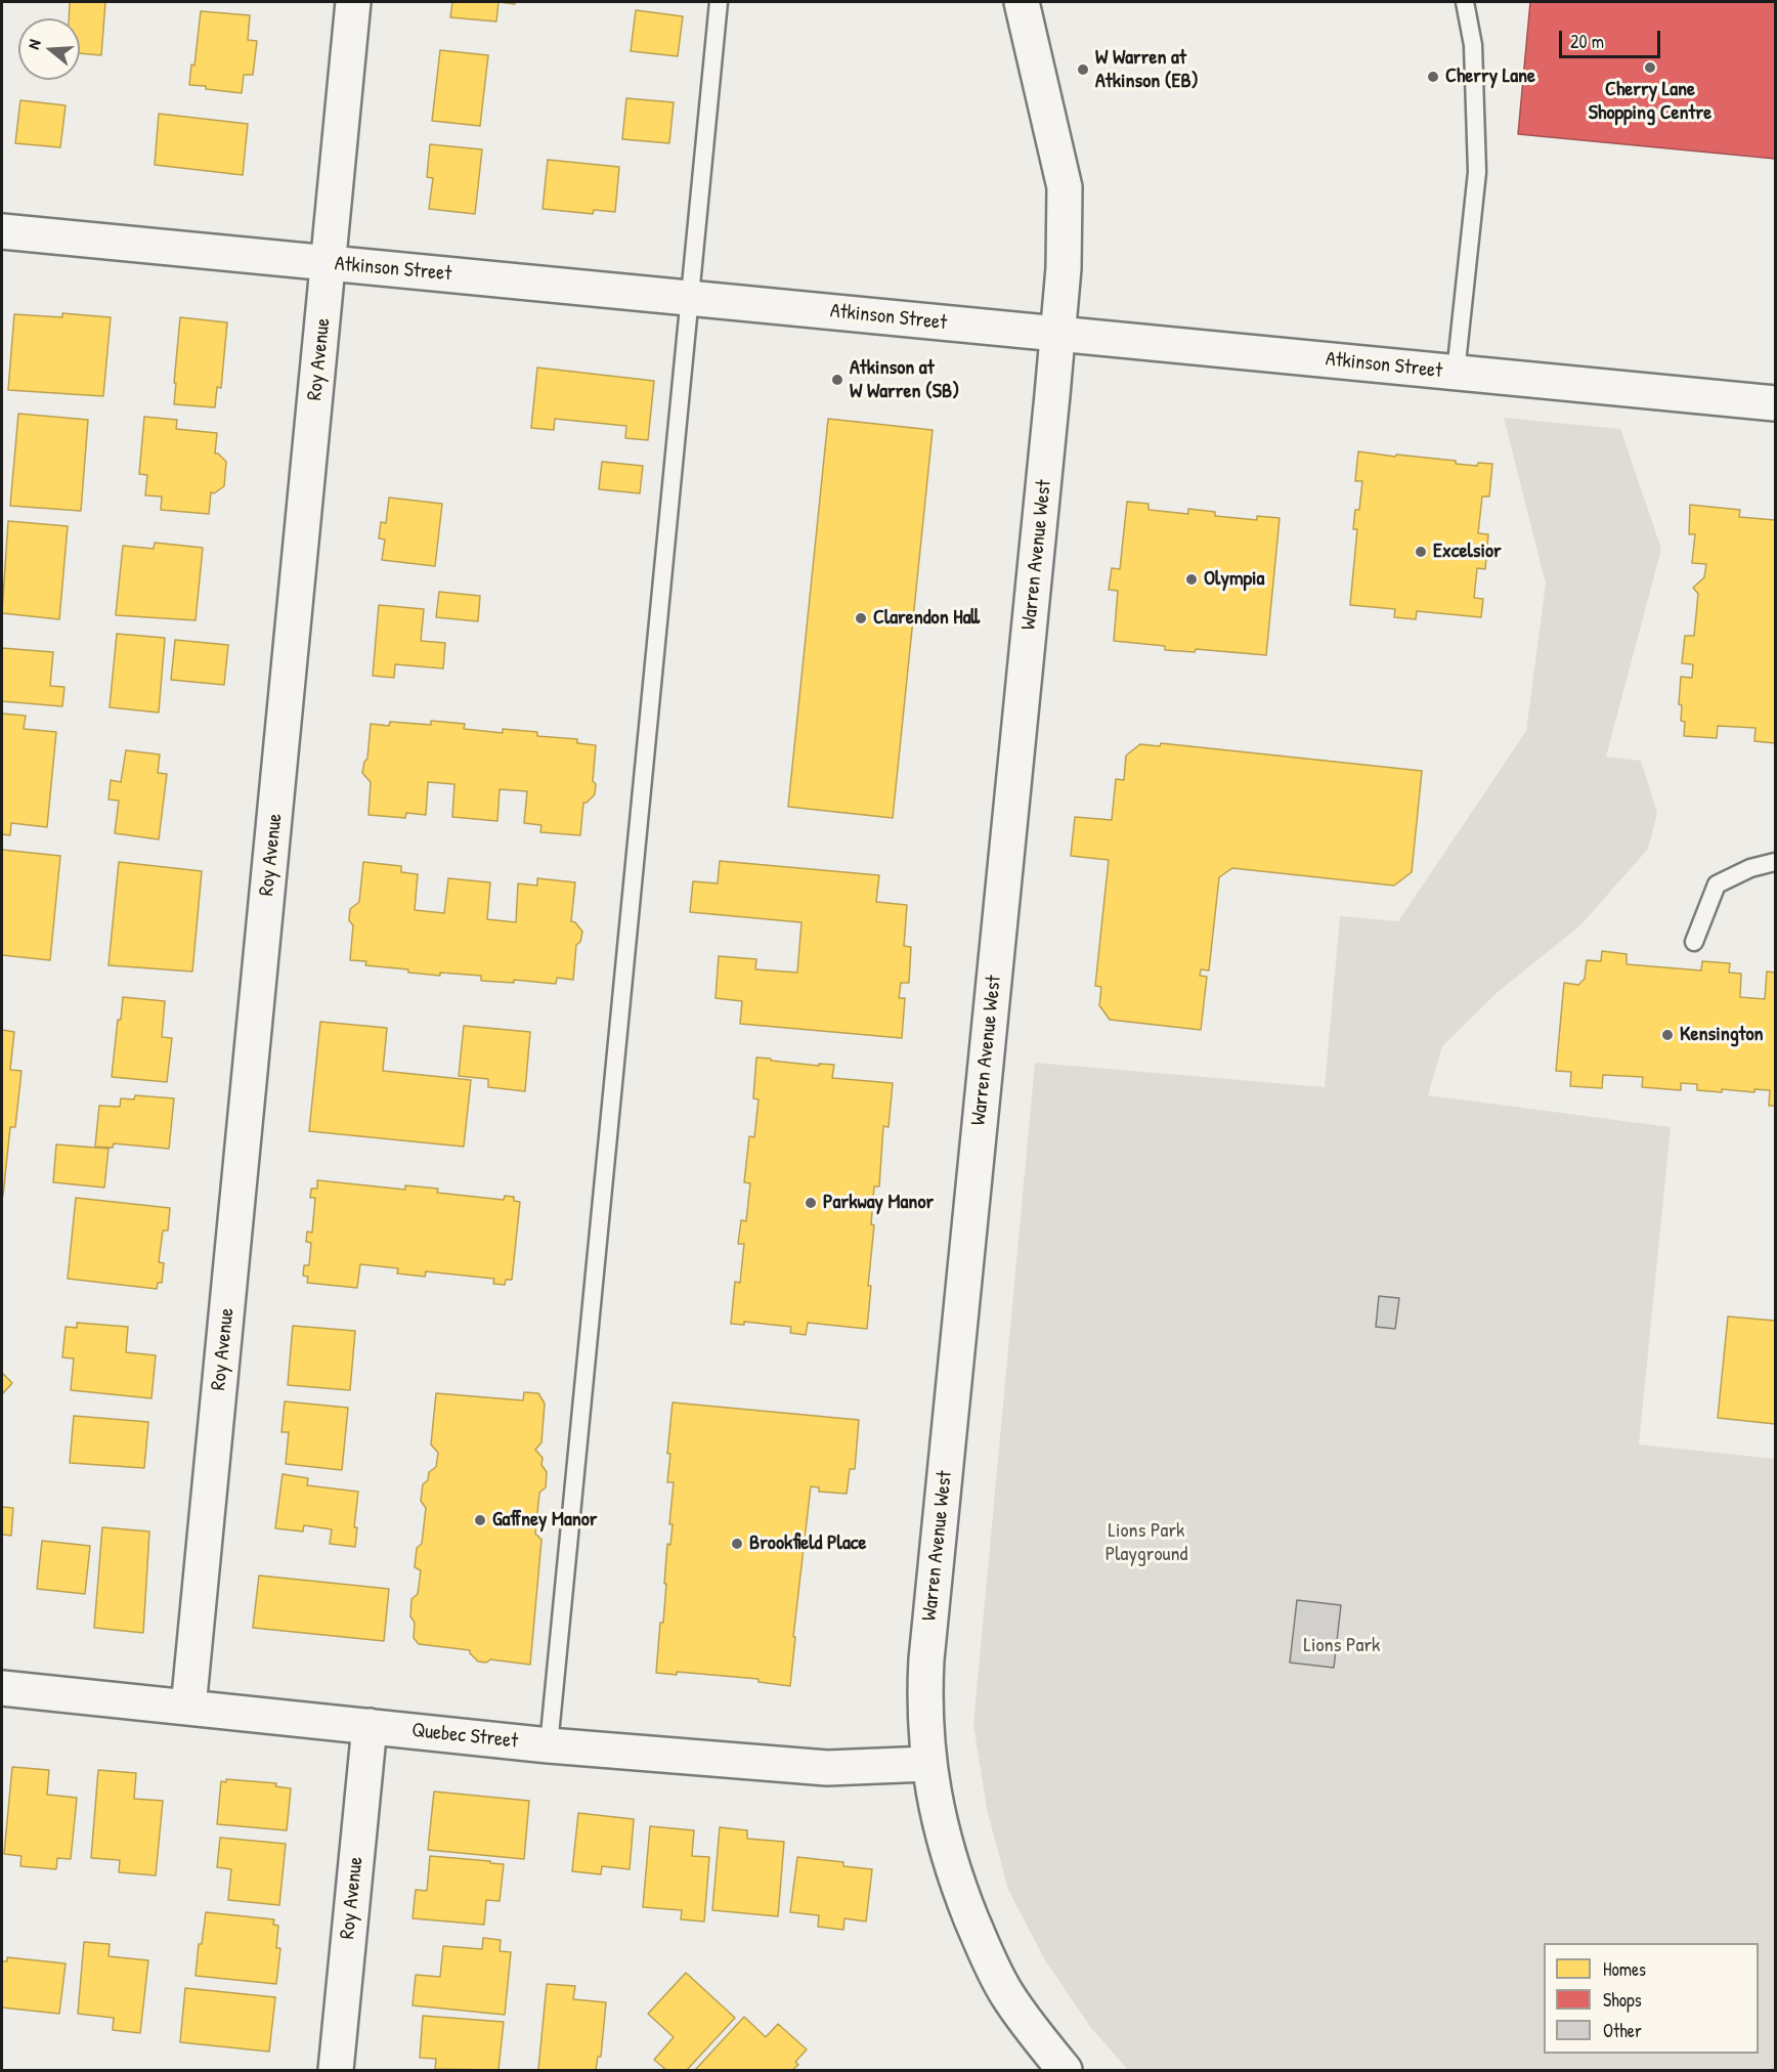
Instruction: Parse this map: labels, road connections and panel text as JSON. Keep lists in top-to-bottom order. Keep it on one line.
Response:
{"streets":{"street":["Atkinson Street","Roy Avenue","Warren Avenue West","Quebec Street"]},"crossings":[["Atkinson Street","Roy Avenue"],["Atkinson Street","Warren Avenue West"],["Roy Avenue","Quebec Street"],["Warren Avenue West","Quebec Street"]],"parks":["Lions Park Playground","Lions Park"],"places":["Cherry Lane Shopping Centre","W Warren at Atkinson (EB)","Cherry Lane","Atkinson at W Warren (SB)","Excelsior","Olympia","Clarendon Hall","Kensington","Parkway Manor","Gaffney Manor","Brookfield Place"],"legend":["Homes","Shops","Other"],"scale_bar":"20 m","north":"left"}
